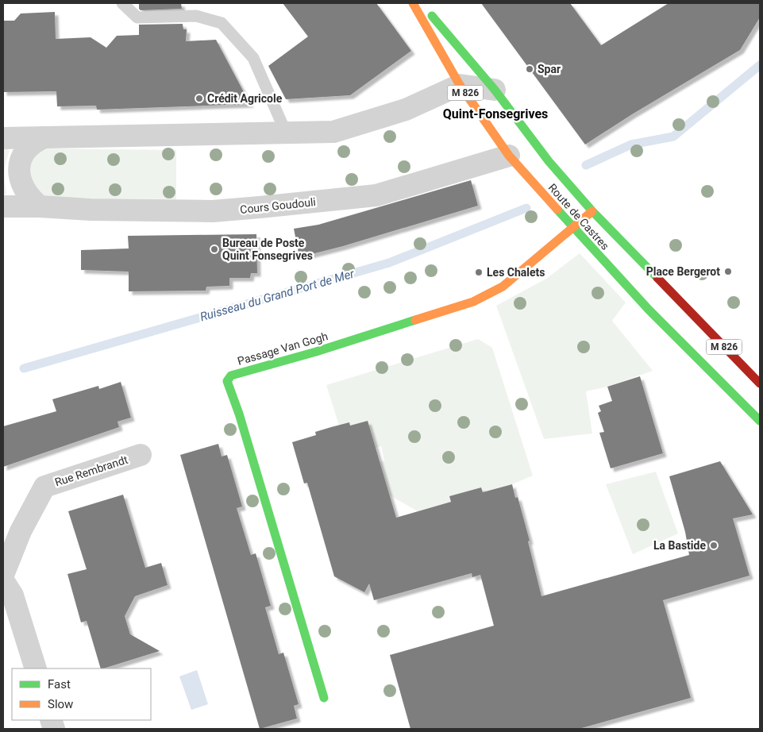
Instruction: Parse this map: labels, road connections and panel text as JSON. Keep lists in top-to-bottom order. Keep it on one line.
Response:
{"streets":{"main road":["M 826","Route de Castres","Passage Van Gogh"],"street":["Cours Goudouli","Rue Rembrandt"]},"crossings":[["Cours Goudouli","Route de Castres"],["Route de Castres","Passage Van Gogh"]],"districts":["Quint-Fonsegrives"],"water":["Ruisseau du Grand Port de Mer"],"places":["Spar","Crédit Agricole","Bureau de Poste Quint Fonsegrives","Place Bergerot","Les Chalets","La Bastide"],"legend":["Fast","Slow"]}
